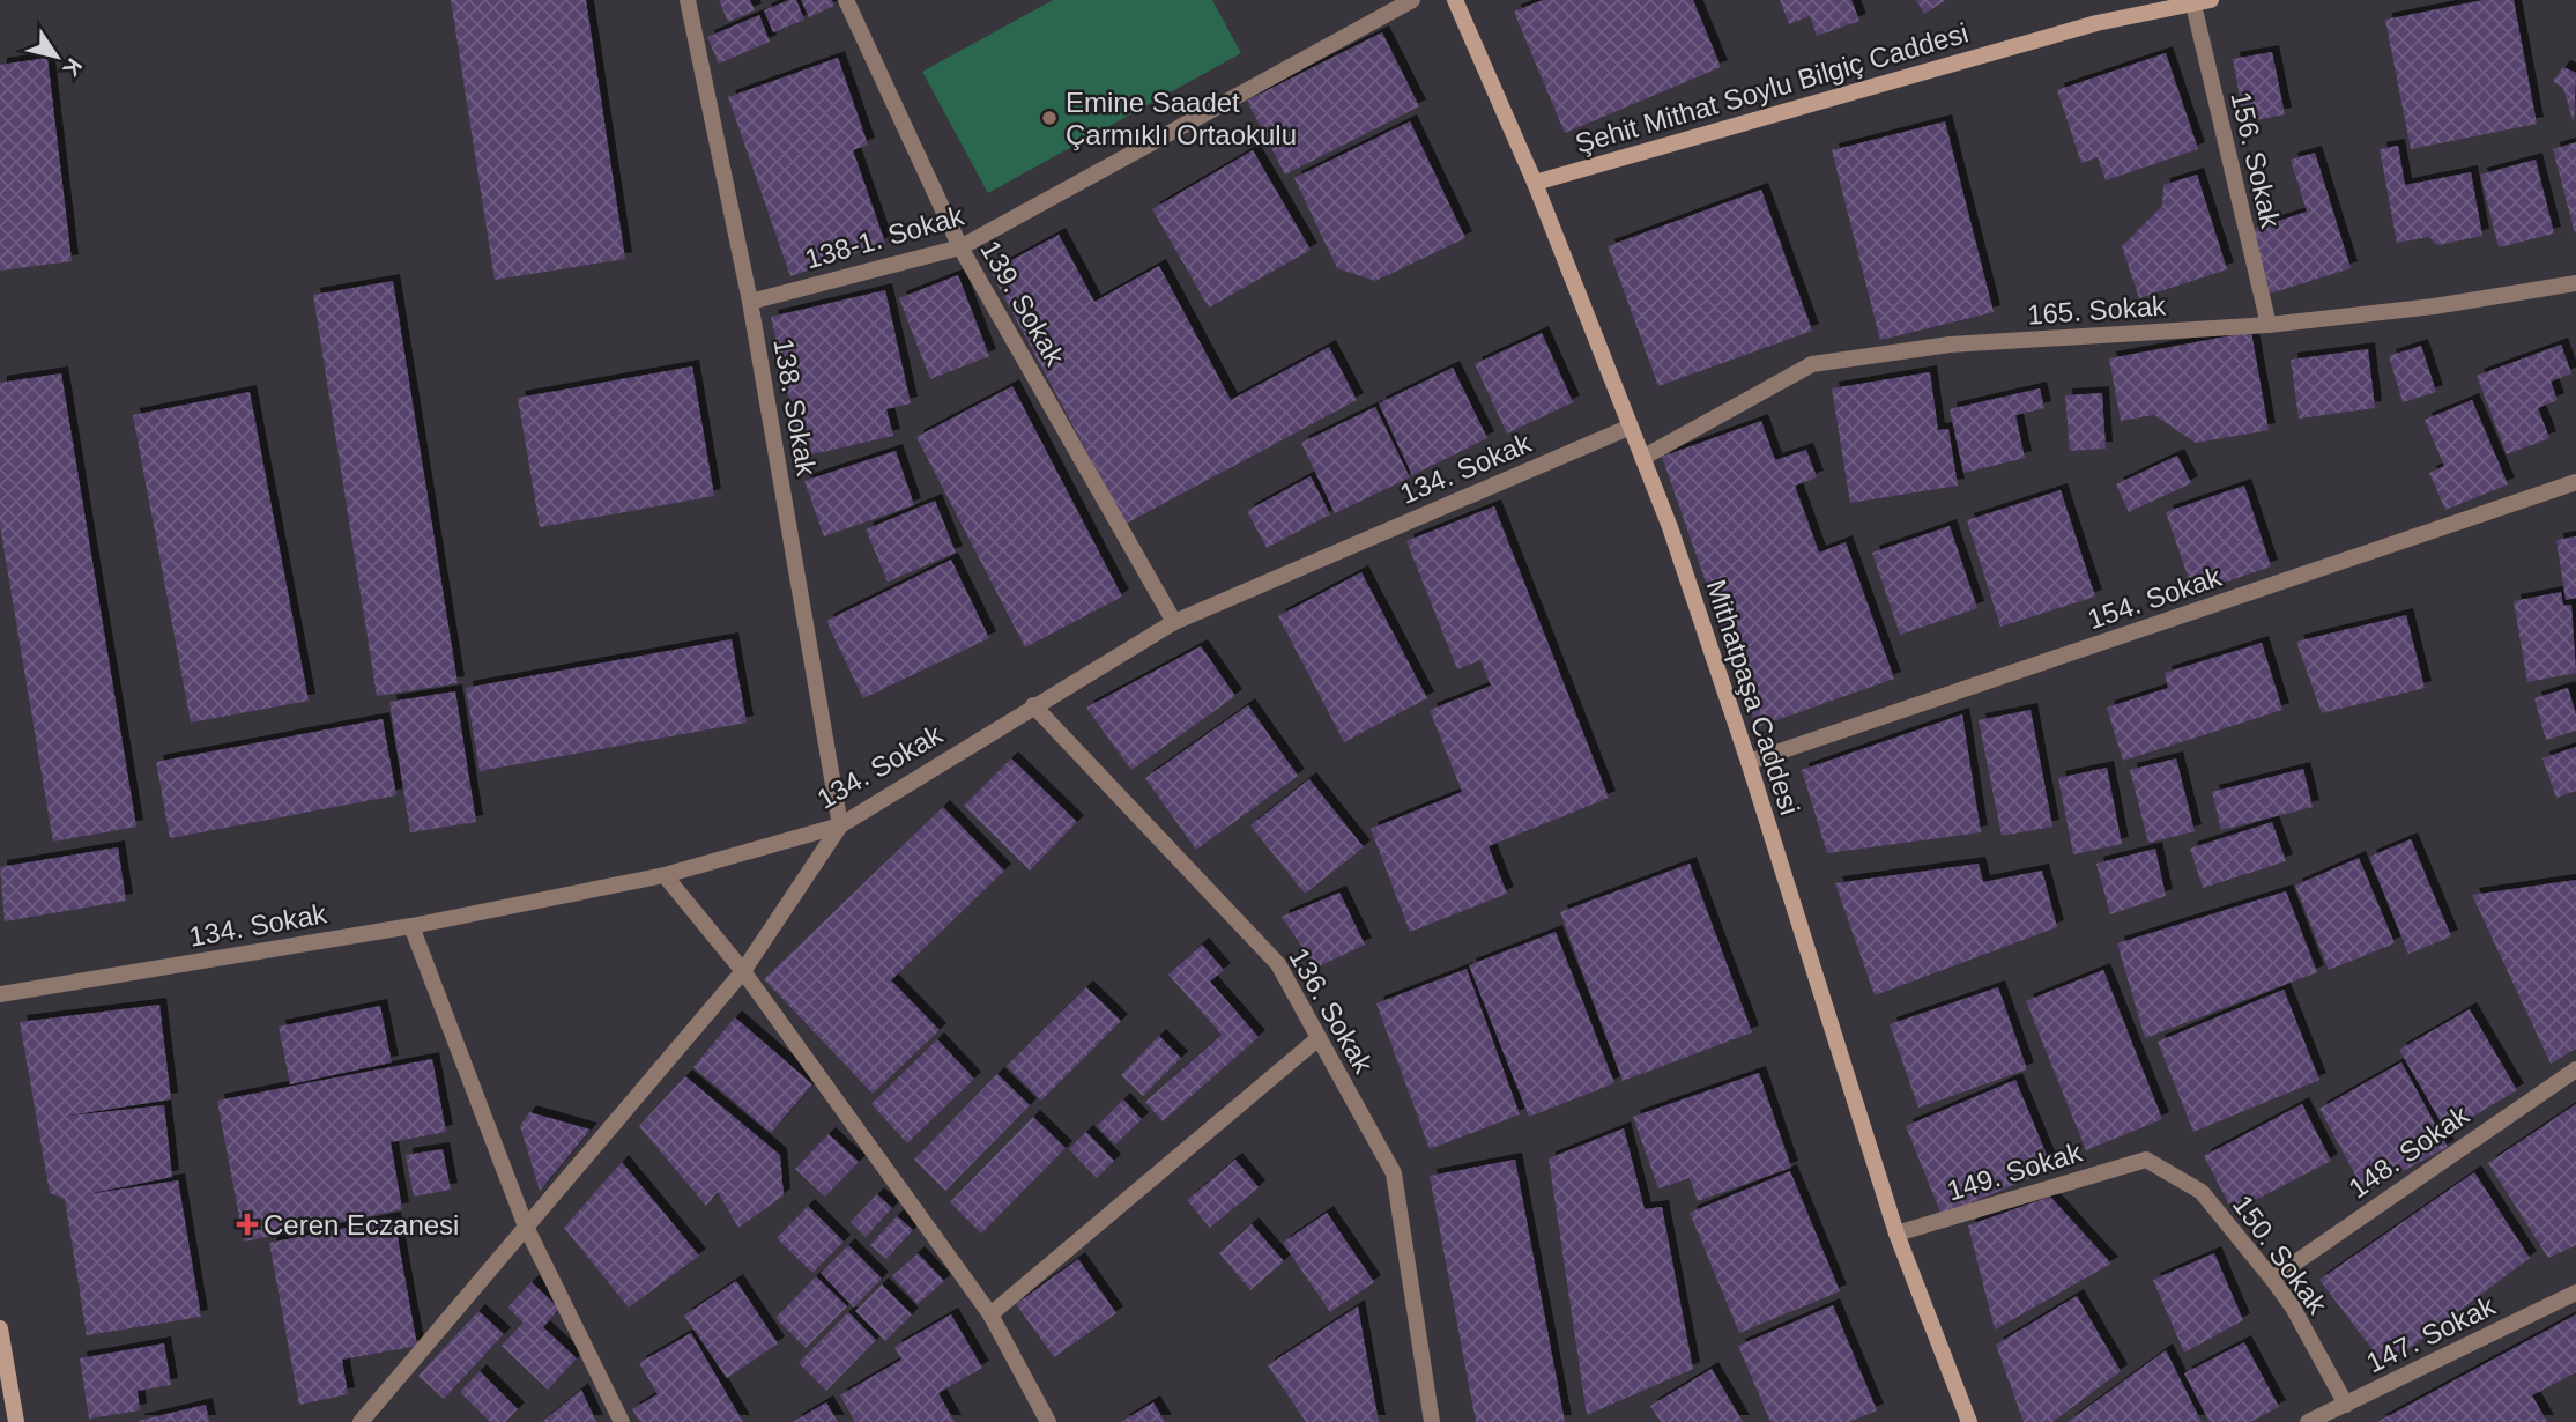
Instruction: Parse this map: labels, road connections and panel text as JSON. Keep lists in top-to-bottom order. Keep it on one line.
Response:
{"streets":{"street":["Şehit Mithat Soylu Bilgiç Caddesi","156. Sokak","138-1. Sokak","139. Sokak","165. Sokak","138. Sokak","134. Sokak","154. Sokak","Mithatpaşa Caddesi","136. Sokak","148. Sokak","149. Sokak","150. Sokak","147. Sokak"]},"crossings":[["Şehit Mithat Soylu Bilgiç Caddesi","156. Sokak"],["Şehit Mithat Soylu Bilgiç Caddesi","Mithatpaşa Caddesi"],["156. Sokak","165. Sokak"],["138-1. Sokak","139. Sokak"],["138-1. Sokak","138. Sokak"],["139. Sokak","134. Sokak"],["165. Sokak","Mithatpaşa Caddesi"],["138. Sokak","134. Sokak"],["134. Sokak","Mithatpaşa Caddesi"],["134. Sokak","136. Sokak"],["154. Sokak","Mithatpaşa Caddesi"],["Mithatpaşa Caddesi","149. Sokak"],["148. Sokak","150. Sokak"],["149. Sokak","150. Sokak"],["150. Sokak","147. Sokak"]],"places":{"other":["Emine Saadet Çarmıklı Ortaokulu"],"health":["Ceren Eczanesi"]},"north":"bottom right"}
